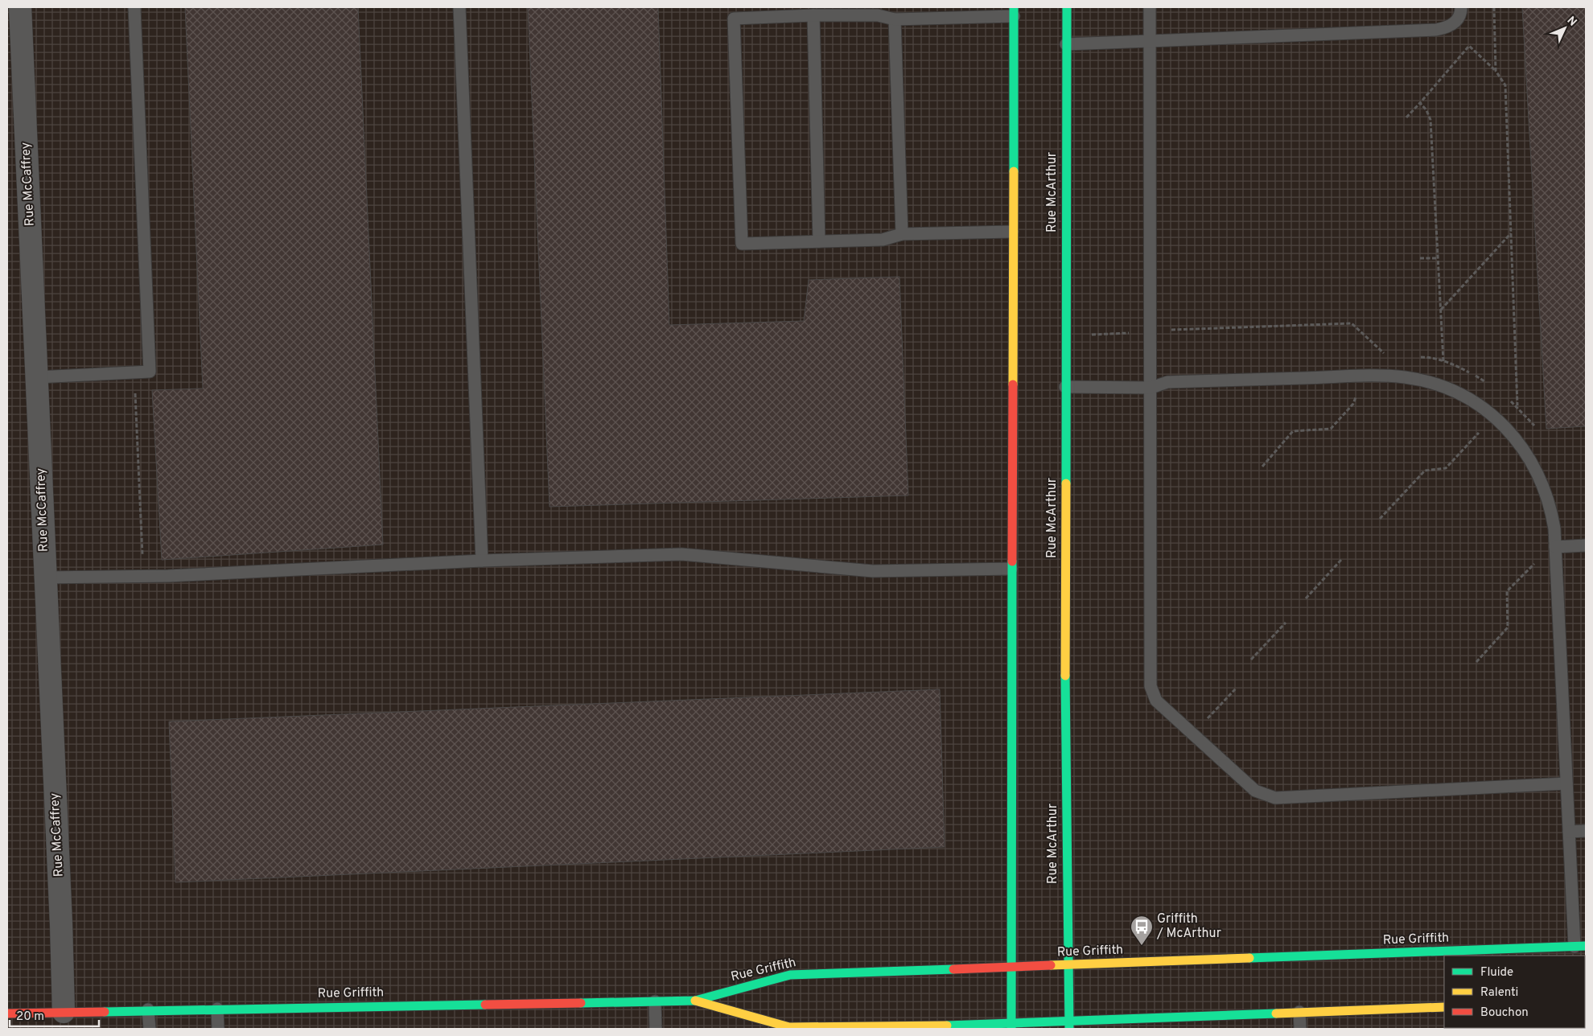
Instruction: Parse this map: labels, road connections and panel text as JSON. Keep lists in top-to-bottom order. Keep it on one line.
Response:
{"streets":{"street":["Rue McCaffrey","Rue McArthur","Rue Griffith"]},"crossings":[["Rue McCaffrey","Rue Griffith"],["Rue McArthur","Rue Griffith"]],"places":{"bus stop":["Griffith / McArthur"]},"legend":["Fluide","Ralenti","Bouchon"],"scale_bar":"20 m","north":"top right"}
